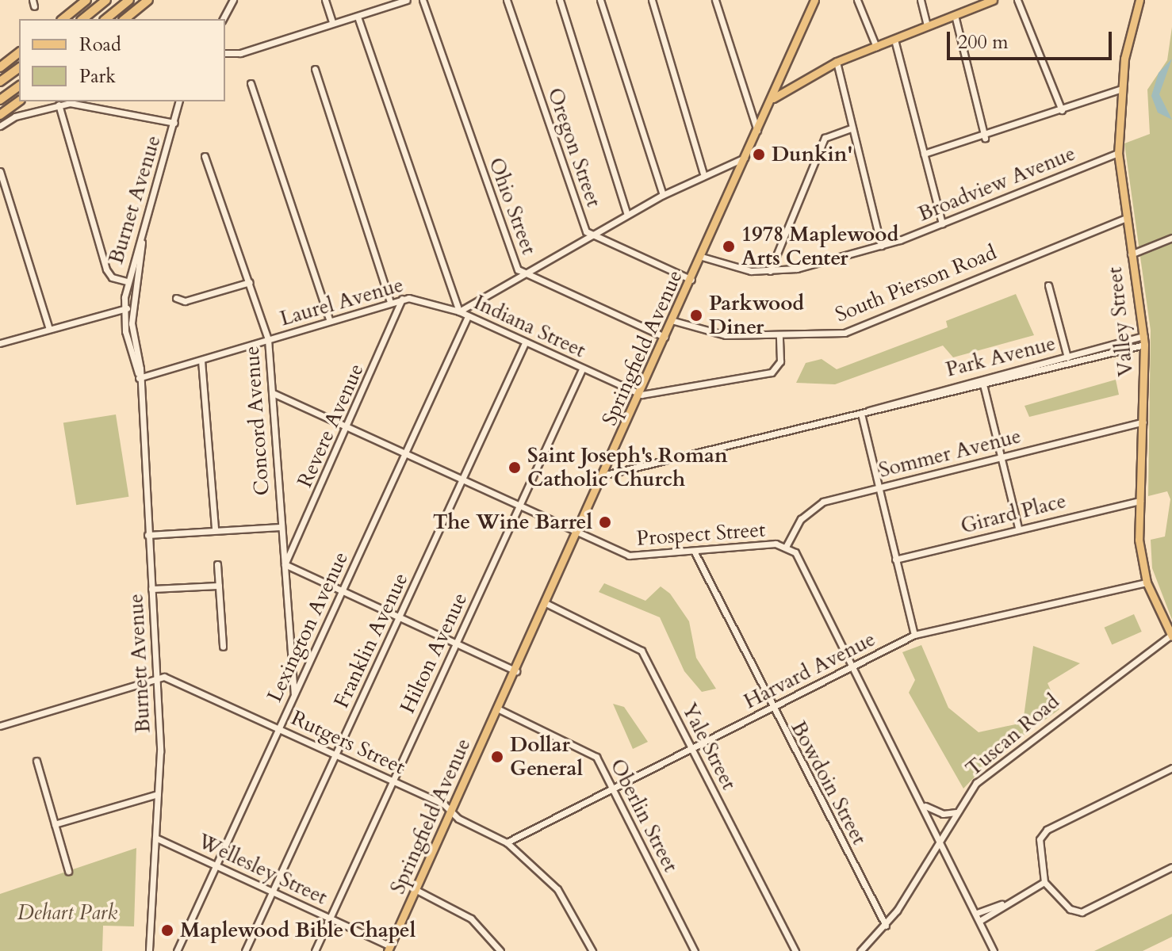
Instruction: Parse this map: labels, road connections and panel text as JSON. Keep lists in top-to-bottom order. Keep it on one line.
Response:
{"streets":{"main road":["Valley Street","Springfield Avenue"],"street":["Oregon Street","Broadview Avenue","Burnet Avenue","Ohio Street","South Pierson Road","Laurel Avenue","Indiana Street","Park Avenue","Concord Avenue","Revere Avenue","Sommer Avenue","Girard Place","Prospect Street","Lexington Avenue","Franklin Avenue","Hilton Avenue","Burnett Avenue","Harvard Avenue","Tuscan Road","Rutgers Street","Yale Street","Bowdoin Street","Oberlin Street","Wellesley Street"]},"crossings":[["Oregon Street","Springfield Avenue"],["Broadview Avenue","Valley Street"],["Broadview Avenue","Springfield Avenue"],["Burnet Avenue","Burnett Avenue"],["Ohio Street","Springfield Avenue"],["South Pierson Road","Valley Street"],["South Pierson Road","Springfield Avenue"],["Laurel Avenue","Indiana Street"],["Laurel Avenue","Concord Avenue"],["Laurel Avenue","Revere Avenue"],["Laurel Avenue","Burnett Avenue"],["Valley Street","Park Avenue"],["Valley Street","Sommer Avenue"],["Valley Street","Girard Place"],["Valley Street","Harvard Avenue"],["Valley Street","Tuscan Road"],["Indiana Street","Springfield Avenue"],["Indiana Street","Lexington Avenue"],["Indiana Street","Franklin Avenue"],["Indiana Street","Hilton Avenue"],["Springfield Avenue","Park Avenue"],["Springfield Avenue","Prospect Street"],["Springfield Avenue","Rutgers Street"],["Springfield Avenue","Yale Street"],["Springfield Avenue","Oberlin Street"],["Springfield Avenue","Wellesley Street"],["Concord Avenue","Revere Avenue"],["Concord Avenue","Prospect Street"],["Concord Avenue","Lexington Avenue"],["Revere Avenue","Prospect Street"],["Sommer Avenue","Prospect Street"],["Prospect Street","Lexington Avenue"],["Prospect Street","Franklin Avenue"],["Prospect Street","Hilton Avenue"],["Prospect Street","Harvard Avenue"],["Prospect Street","Tuscan Road"],["Prospect Street","Bowdoin Street"],["Lexington Avenue","Rutgers Street"],["Lexington Avenue","Wellesley Street"],["Franklin Avenue","Rutgers Street"],["Franklin Avenue","Wellesley Street"],["Hilton Avenue","Rutgers Street"],["Hilton Avenue","Wellesley Street"],["Burnett Avenue","Rutgers Street"],["Burnett Avenue","Wellesley Street"],["Harvard Avenue","Rutgers Street"],["Harvard Avenue","Yale Street"],["Harvard Avenue","Bowdoin Street"],["Harvard Avenue","Oberlin Street"],["Tuscan Road","Bowdoin Street"]],"parks":["Dehart Park"],"places":["Dunkin'","1978 Maplewood Arts Center","Parkwood Diner","Saint Joseph's Roman Catholic Church","The Wine Barrel","Dollar General","Maplewood Bible Chapel"],"legend":["Road","Park"],"scale_bar":"200 m"}
